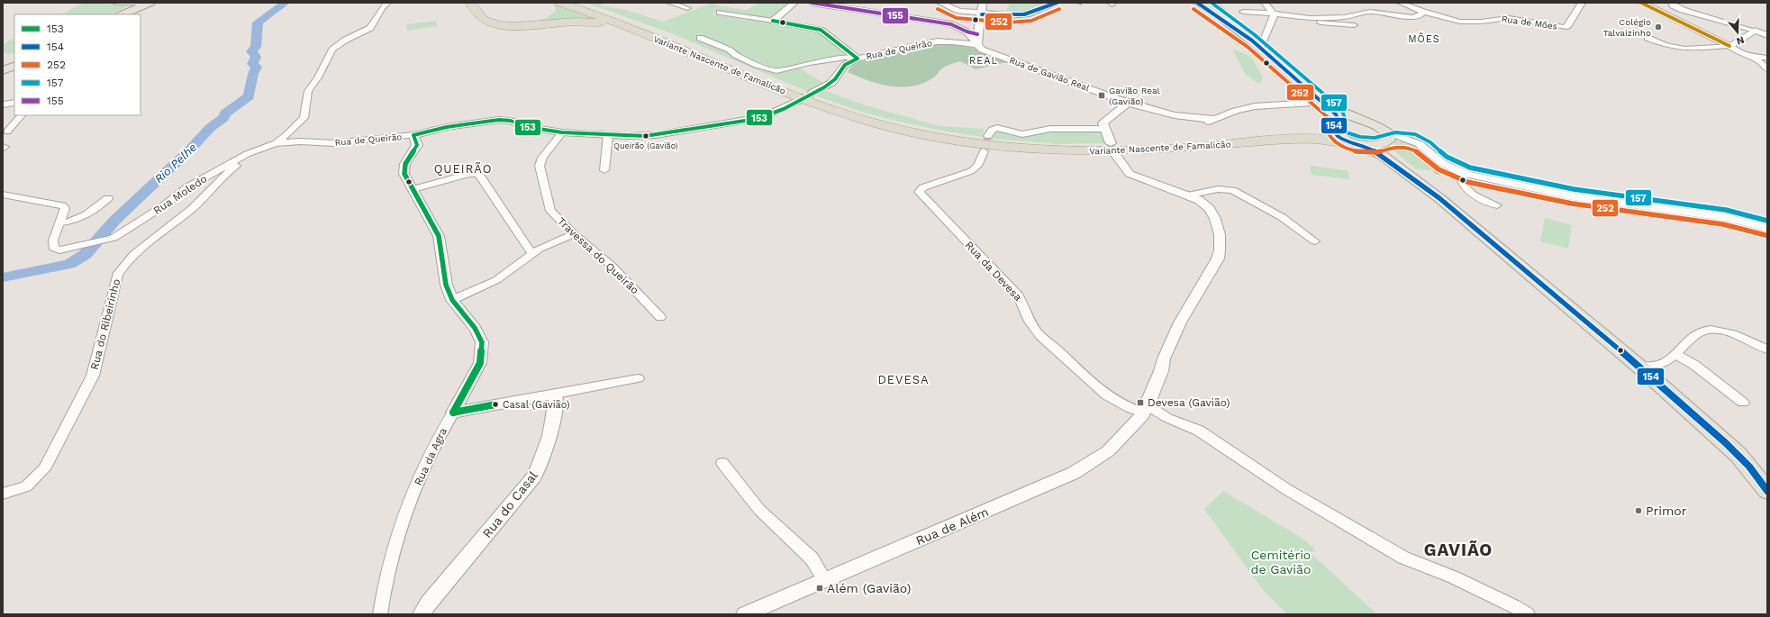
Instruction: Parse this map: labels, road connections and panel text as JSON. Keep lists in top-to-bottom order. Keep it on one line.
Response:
{"streets":{"highway":["Variante Nascente de Famalicão"],"street":["Rua de Mões","Rua de Queirão","Rua de Gavião Real","Rua Moledo","Travessa do Queirão","Rua da Devesa","Rua do Ribeirinho","Rua da Agra","Rua do Casal","Rua de Além"]},"crossings":[["Rua de Queirão","Rua de Gavião Real"],["Rua de Queirão","Rua Moledo"],["Rua de Queirão","Travessa do Queirão"],["Rua de Queirão","Rua da Agra"],["Rua Moledo","Rua do Ribeirinho"],["Rua da Devesa","Rua de Além"]],"districts":["MÕES","REAL","QUEIRÃO","DEVESA","GAVIÃO"],"water":["Rio Pelhe"],"parks":["Cemitério de Gavião"],"places":{"other":["Colégio Talvaizinho","Queirão (Gavião)","Casal (Gavião)","Primor"],"transit":["Gavião Real (Gavião)","Devesa (Gavião)","Além (Gavião)"]},"lines":["transit line 154","transit line 157","transit line 155","transit line 252","transit line 153"],"legend":["153","154","252","157","155"],"north":"bottom"}
